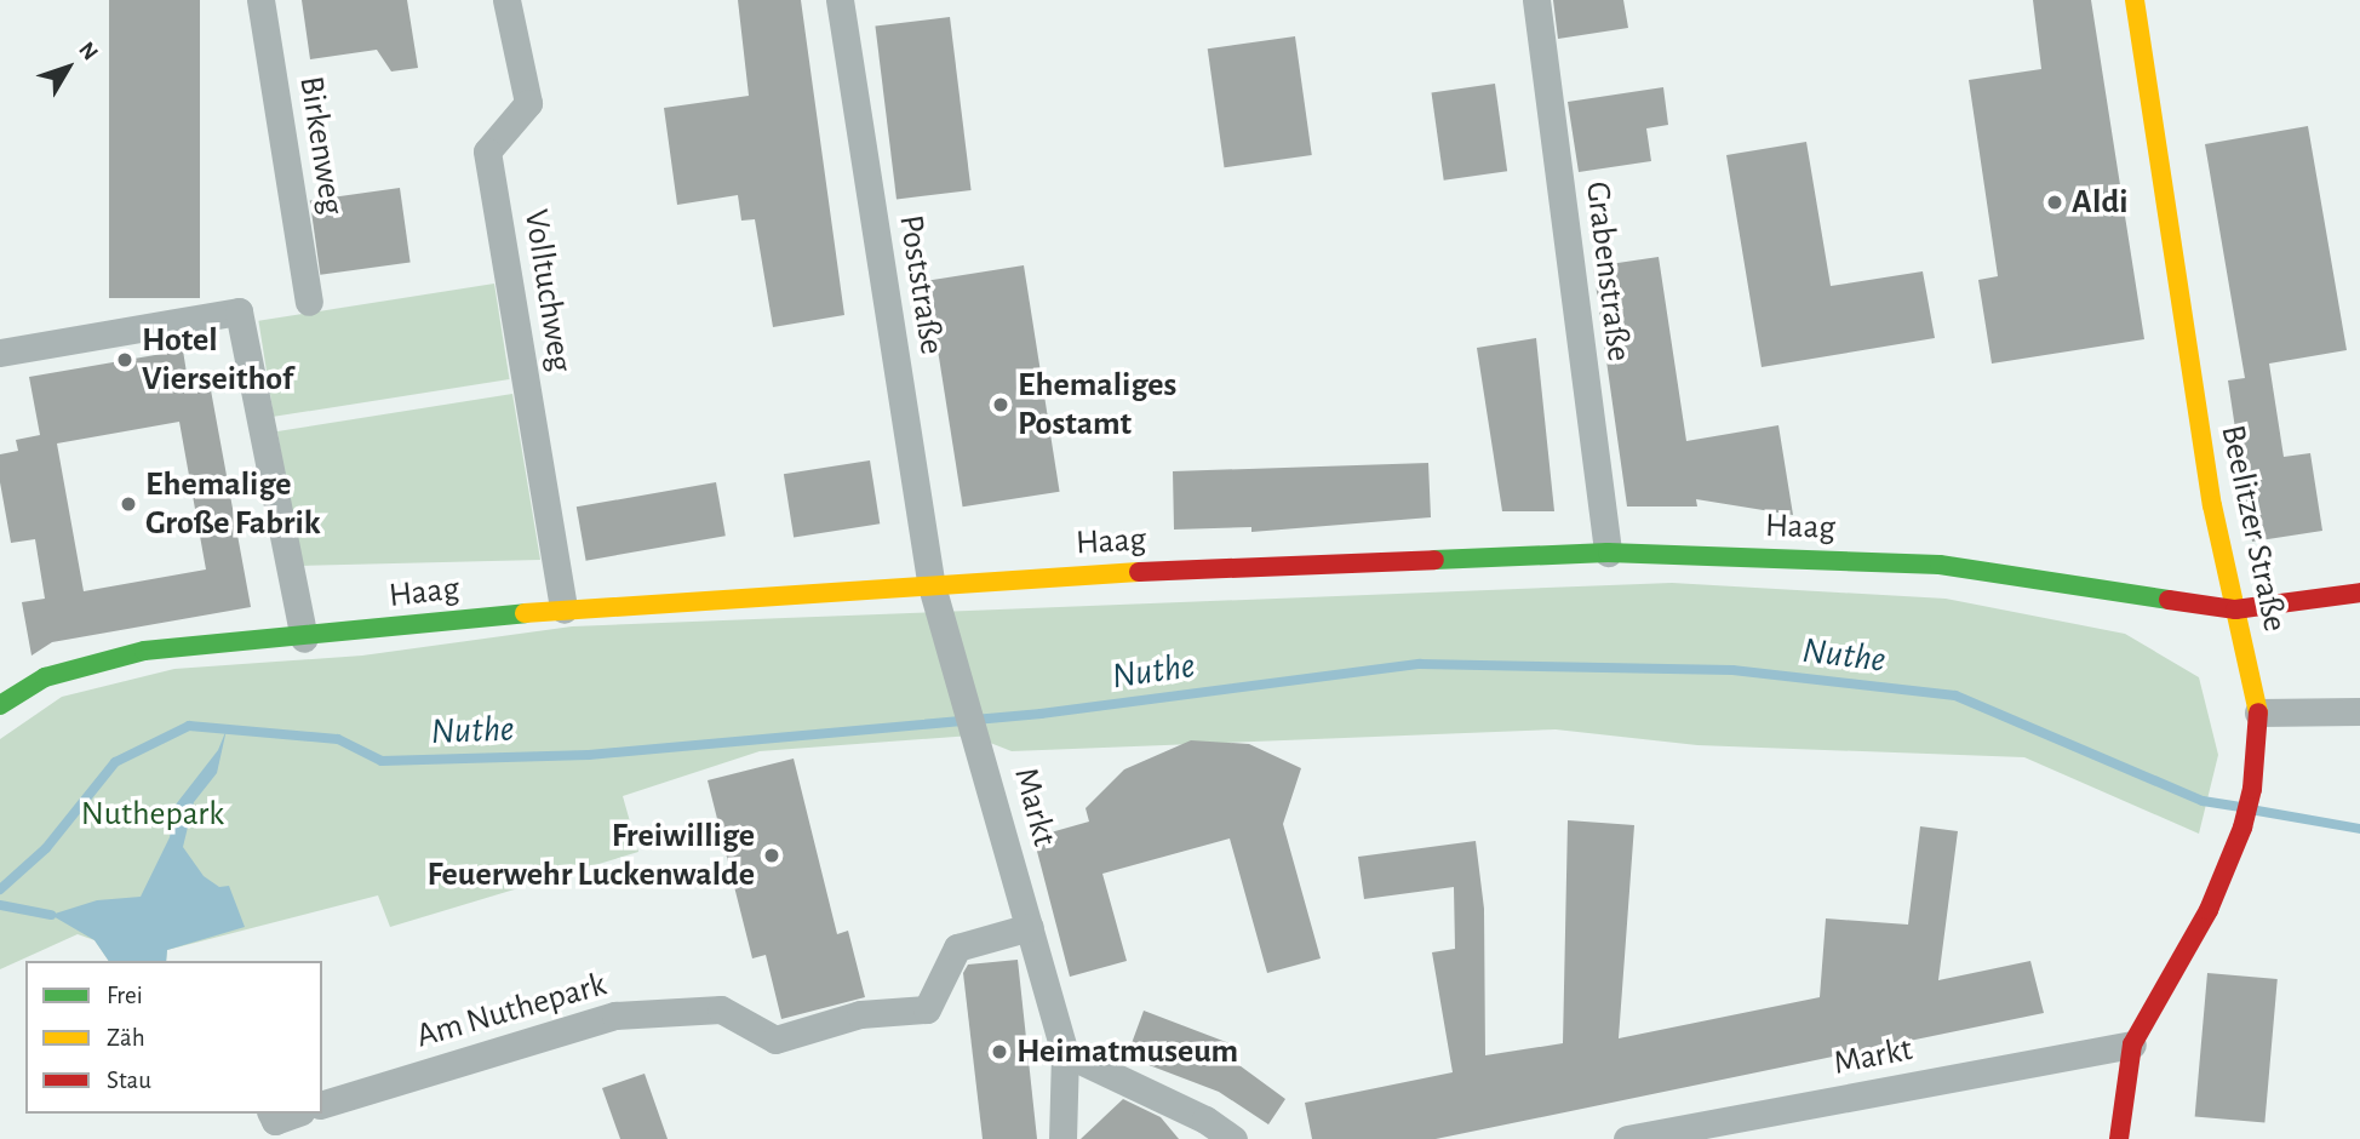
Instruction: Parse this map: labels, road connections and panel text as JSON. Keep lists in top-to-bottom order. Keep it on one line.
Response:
{"streets":{"main road":["Haag","Beelitzer Straße"],"street":["Birkenweg","Grabenstraße","Poststraße","Volltuchweg","Markt","Am Nuthepark"]},"crossings":[["Grabenstraße","Haag"],["Poststraße","Haag"],["Poststraße","Markt"],["Volltuchweg","Haag"],["Haag","Beelitzer Straße"],["Haag","Markt"],["Beelitzer Straße","Markt"],["Markt","Am Nuthepark"]],"water":["Nuthe"],"parks":["Nuthepark"],"places":["Aldi","Hotel Vierseithof","Ehemaliges Postamt","Ehemalige Große Fabrik","Freiwillige Feuerwehr Luckenwalde","Heimatmuseum"],"legend":["Frei","Zäh","Stau"],"north":"top right"}
